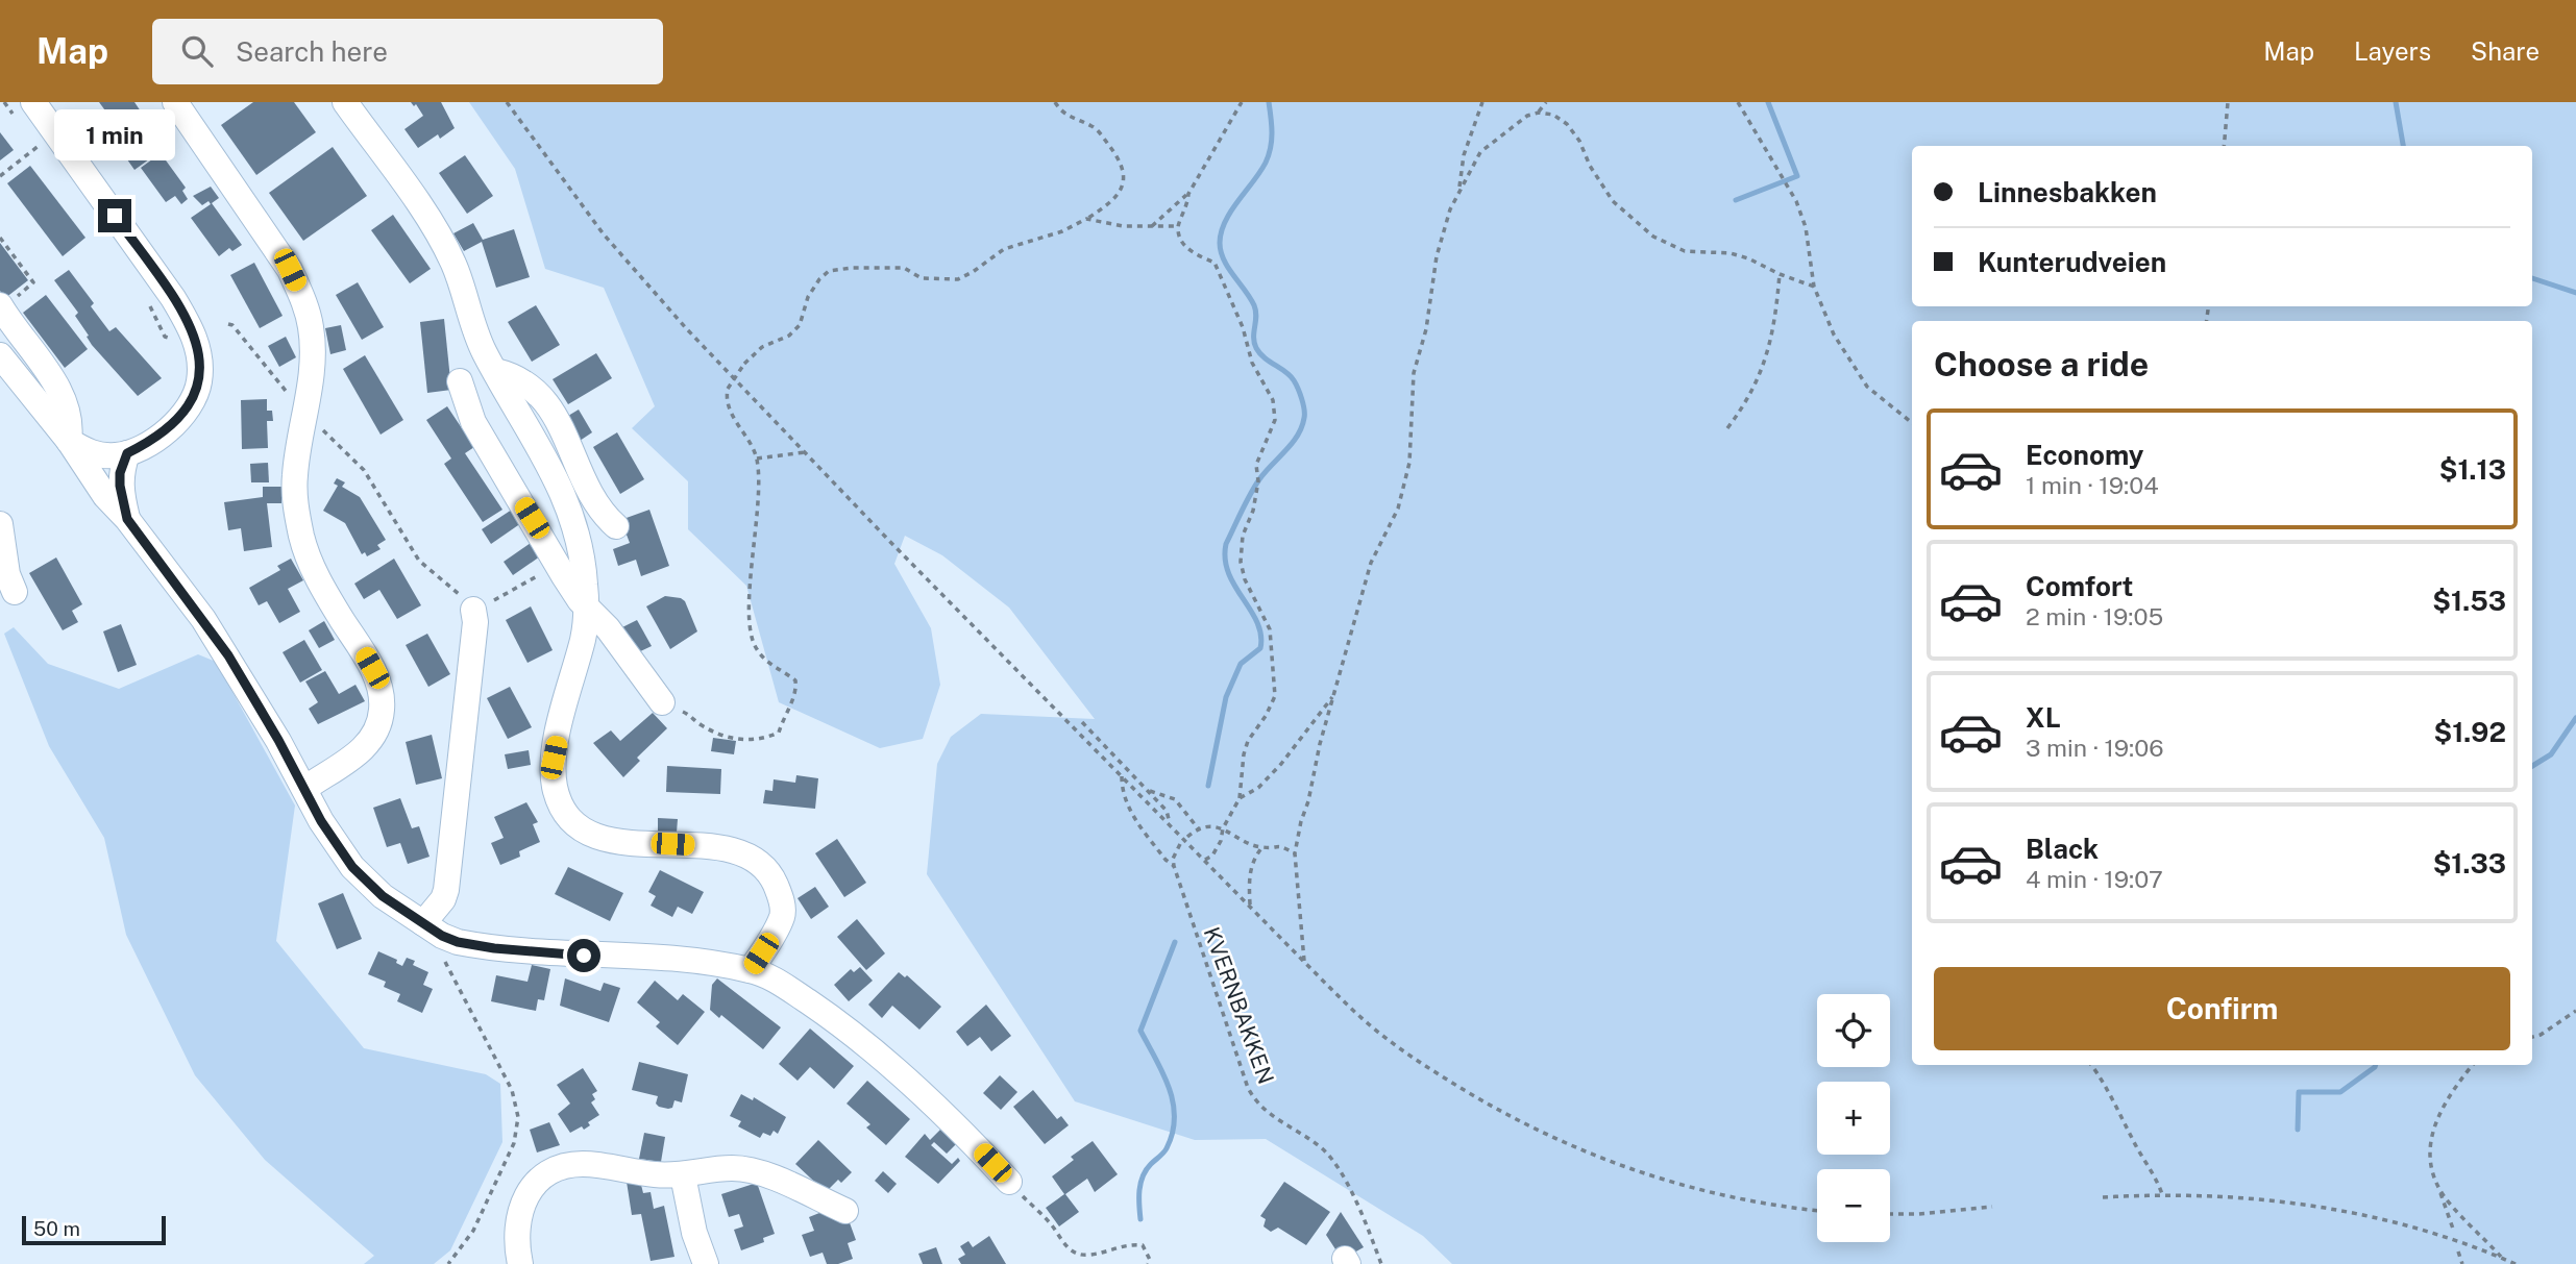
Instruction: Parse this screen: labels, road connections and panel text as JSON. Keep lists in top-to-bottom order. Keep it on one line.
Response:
{"streets":{"path":["KVERNBAKKEN"]},"scale_bar":"50 m","page":{"header":"Map","search":"Search here","nav":["Map","Layers","Share"],"bubble":"1 min","banner":["Linnesbakken","Kunterudveien"],"heading":"Choose a ride","list":[{"name":"Economy","note":"1 min · 19:04","value":"$1.13"},{"name":"Comfort","note":"2 min · 19:05","value":"$1.53"},{"name":"XL","note":"3 min · 19:06","value":"$1.92"},{"name":"Black","note":"4 min · 19:07","value":"$1.33"}],"buttons":"Confirm","map_buttons":["+","−"],"scale":"50 m"}}
